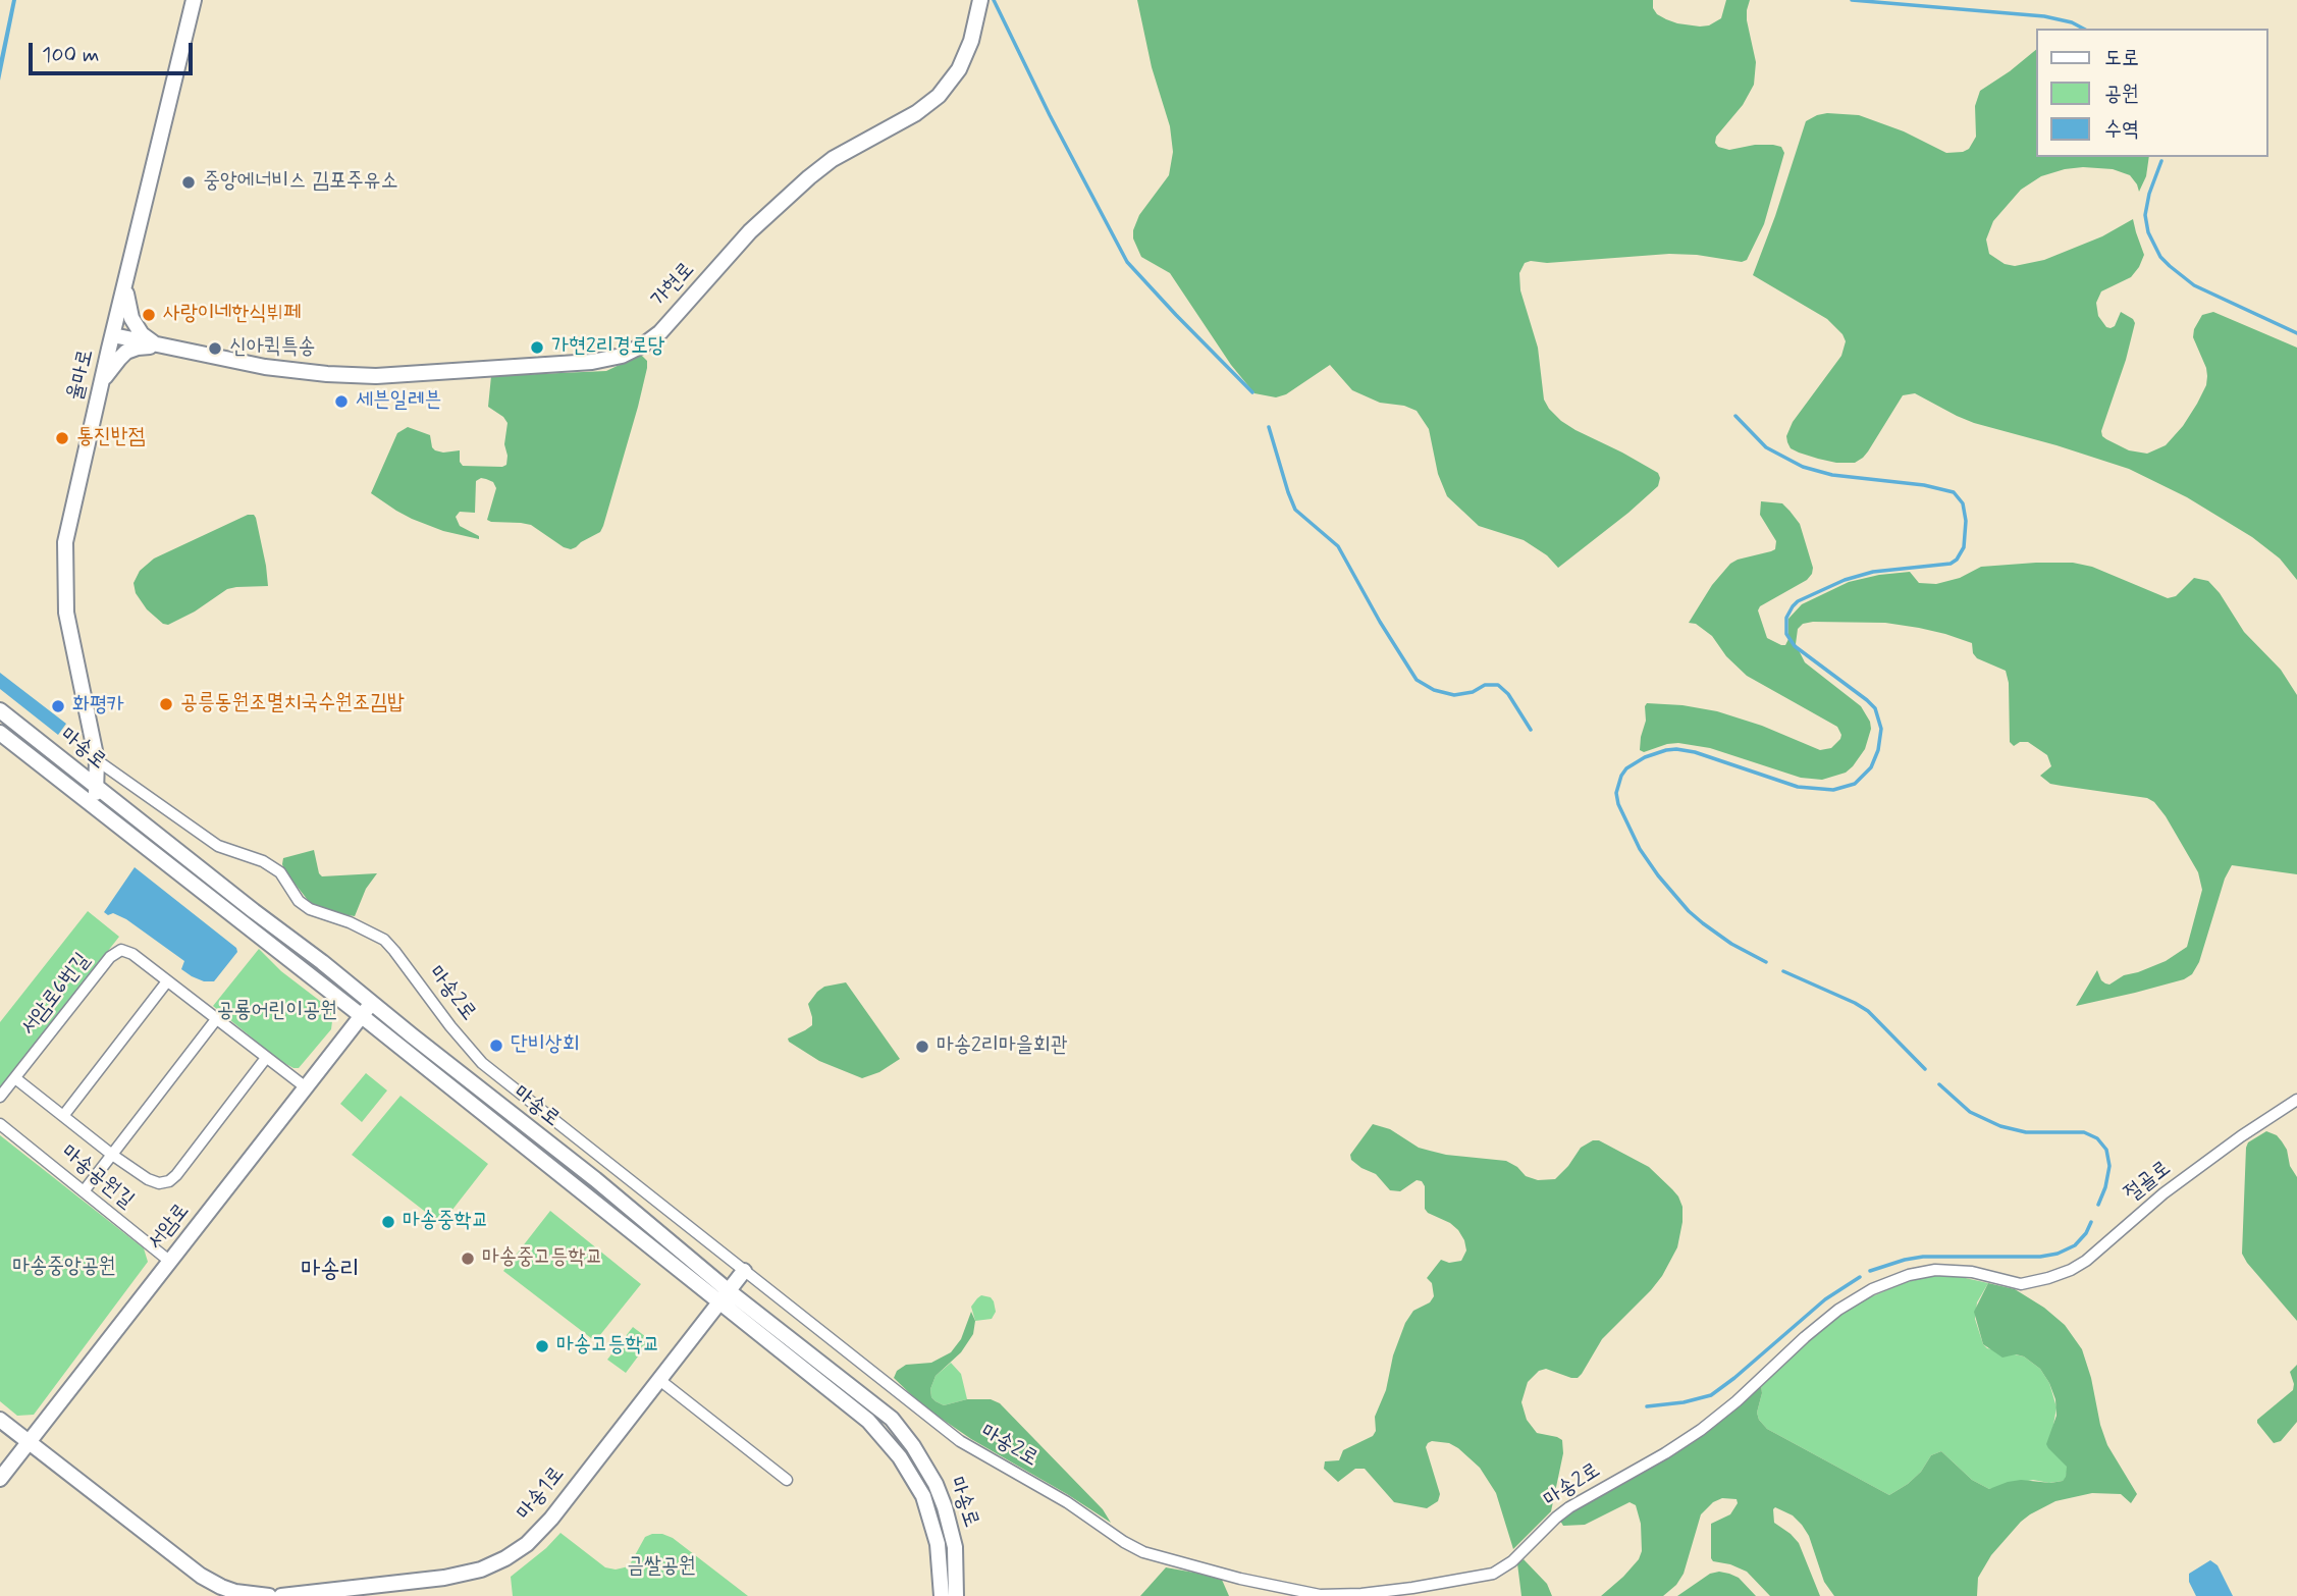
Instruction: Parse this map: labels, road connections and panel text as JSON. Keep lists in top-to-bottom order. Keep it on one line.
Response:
{"streets":{"street":["가현로","율마로","마송로","마송2로","서암로6번길","마송공원길","절골로","서암로","마송1로"]},"crossings":[["가현로","율마로"],["율마로","마송로"],["율마로","마송2로"],["마송로","서암로"],["마송로","마송1로"],["마송2로","절골로"],["마송2로","마송1로"],["서암로6번길","서암로"],["마송공원길","서암로"]],"districts":["마송리"],"parks":["공룡어린이공원","마송중앙공원","금쌀공원"],"places":["중앙에너비스 김포주유소","사랑이네한식뷔페","가현2리경로당","신아퀵특송","세븐일레븐","통진반점","공릉동원조멸치국수원조김밥","화평카","단비상회","마송2리마을회관","마송중학교","마송중고등학교","마송고등학교"],"legend":["도로","공원","수역"],"scale_bar":"100 m"}
